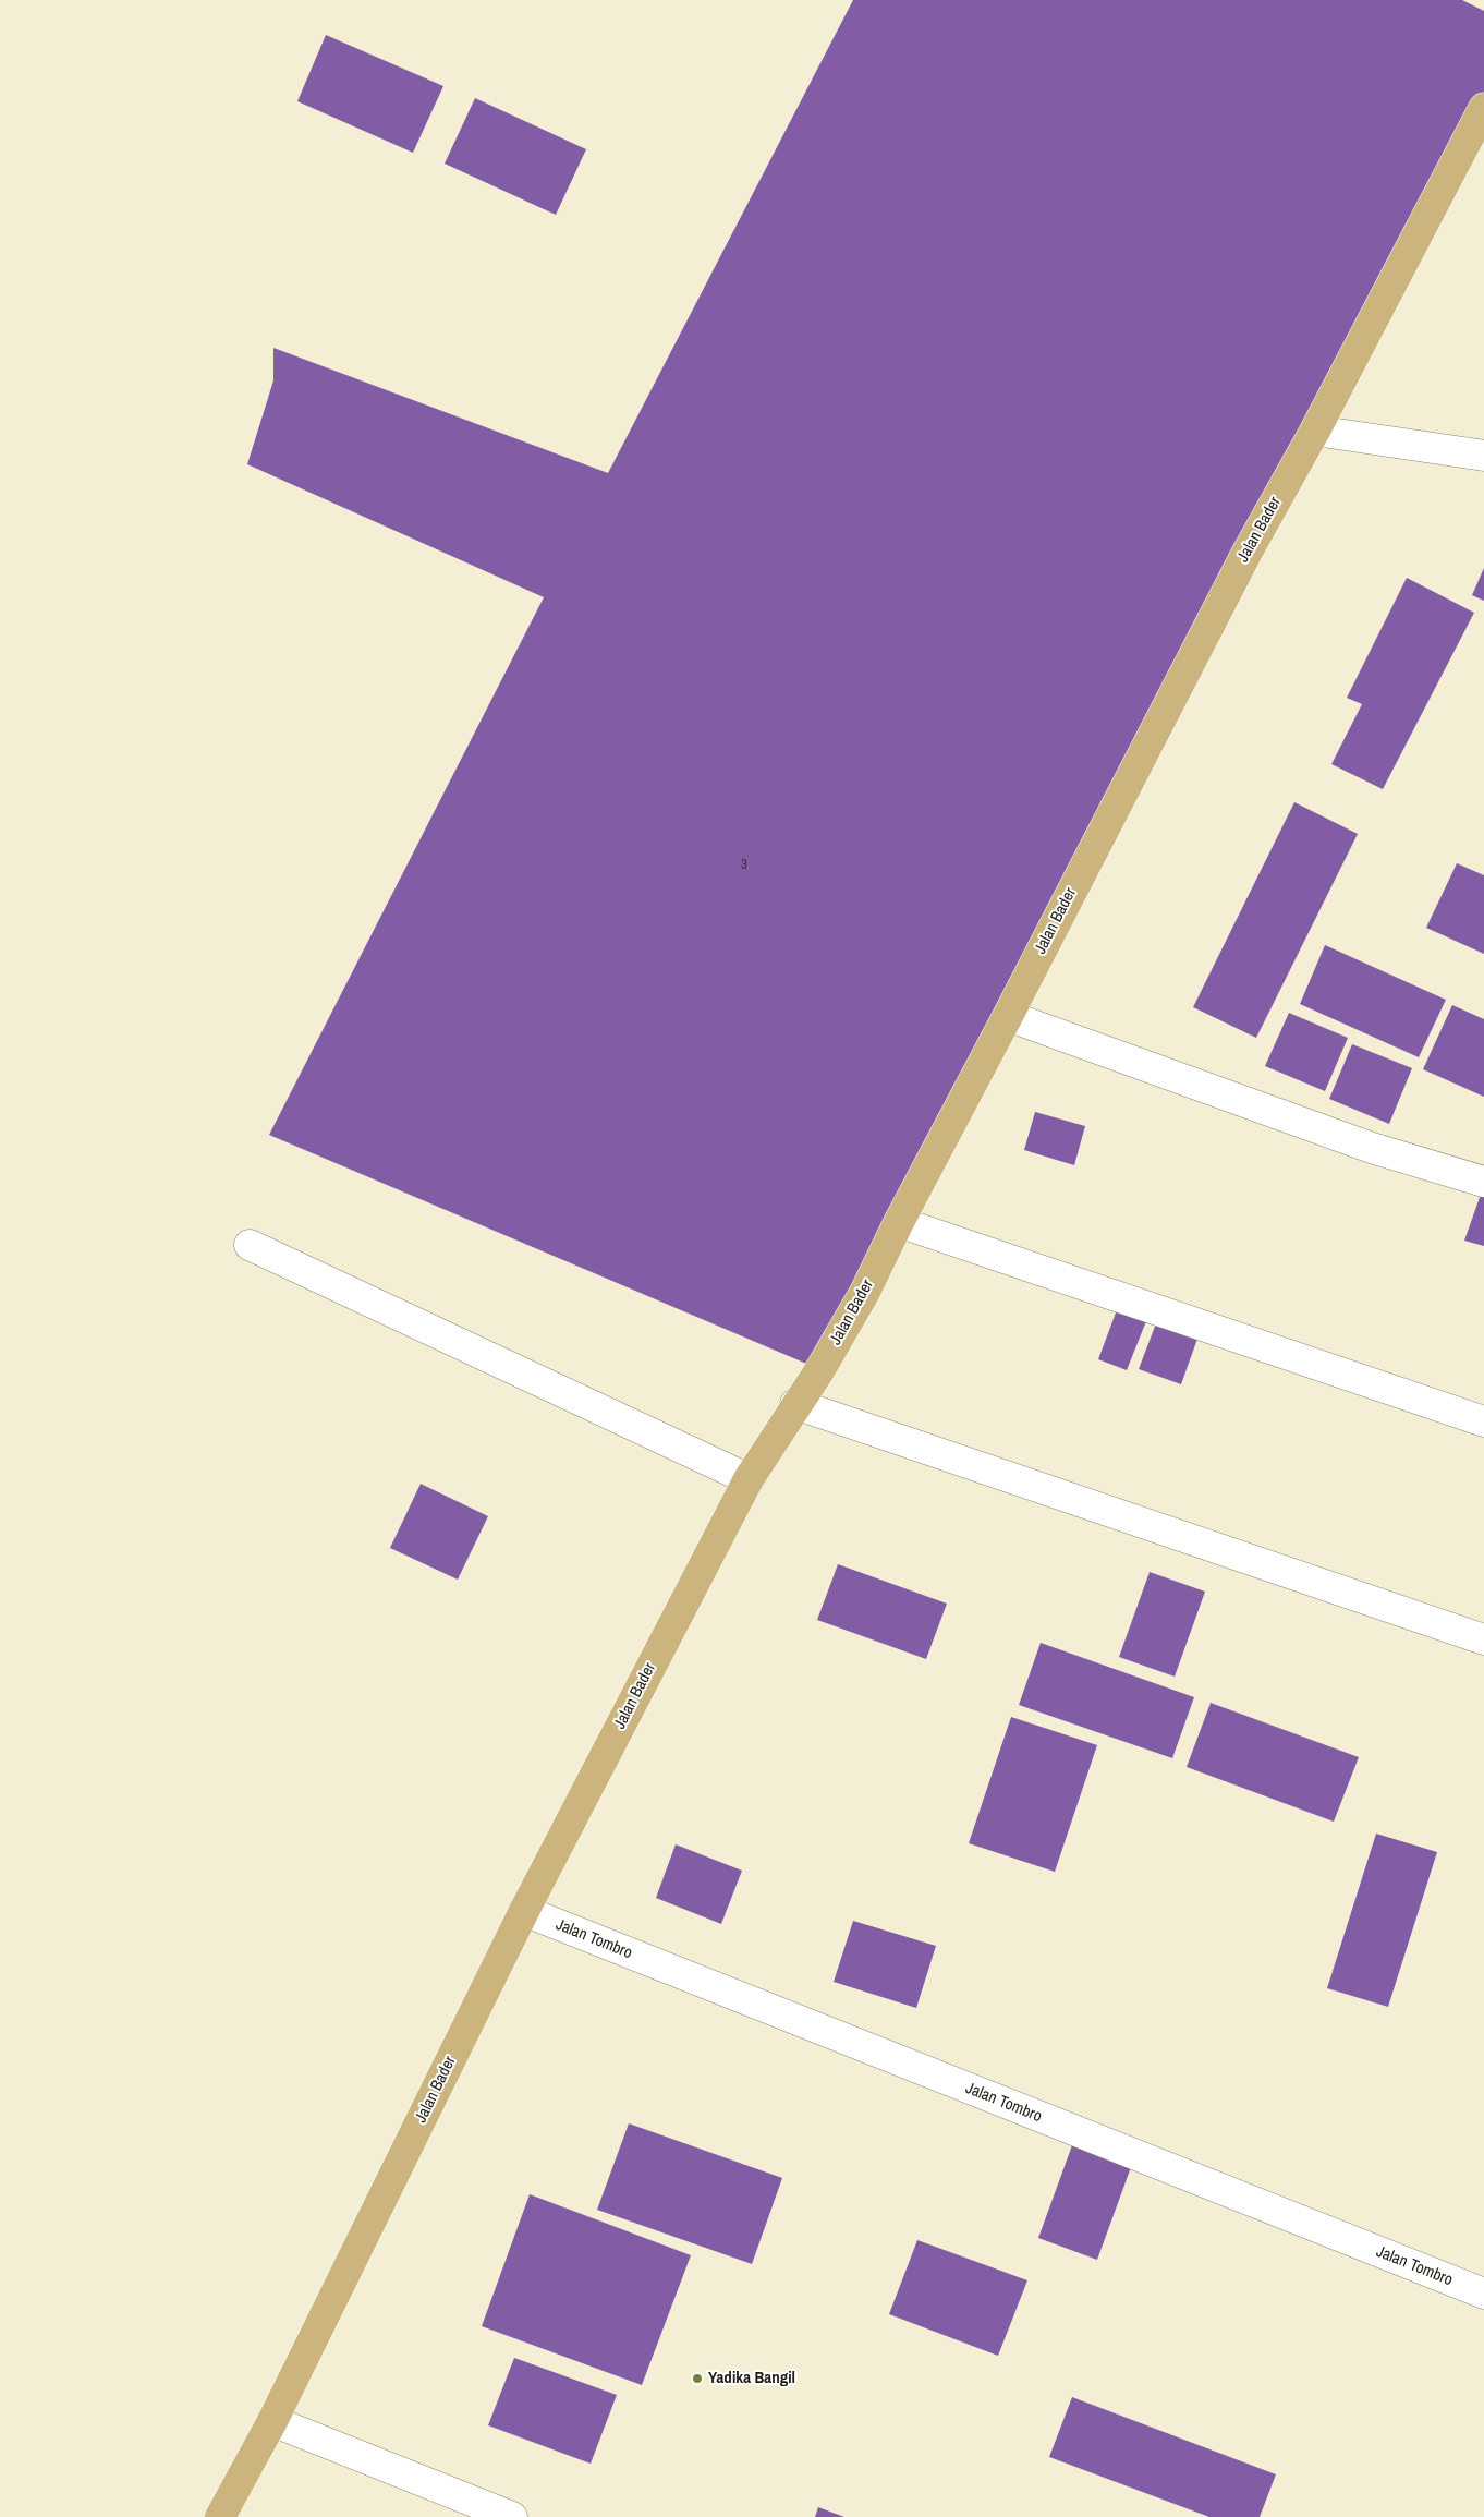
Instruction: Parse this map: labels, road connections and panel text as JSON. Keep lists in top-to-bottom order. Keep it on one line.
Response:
{"streets":{"main road":["Jalan Bader"],"street":["Jalan Tombro"]},"crossings":[["Jalan Bader","Jalan Tombro"]],"places":["Yadika Bangil"],"house_numbers":["3"]}
